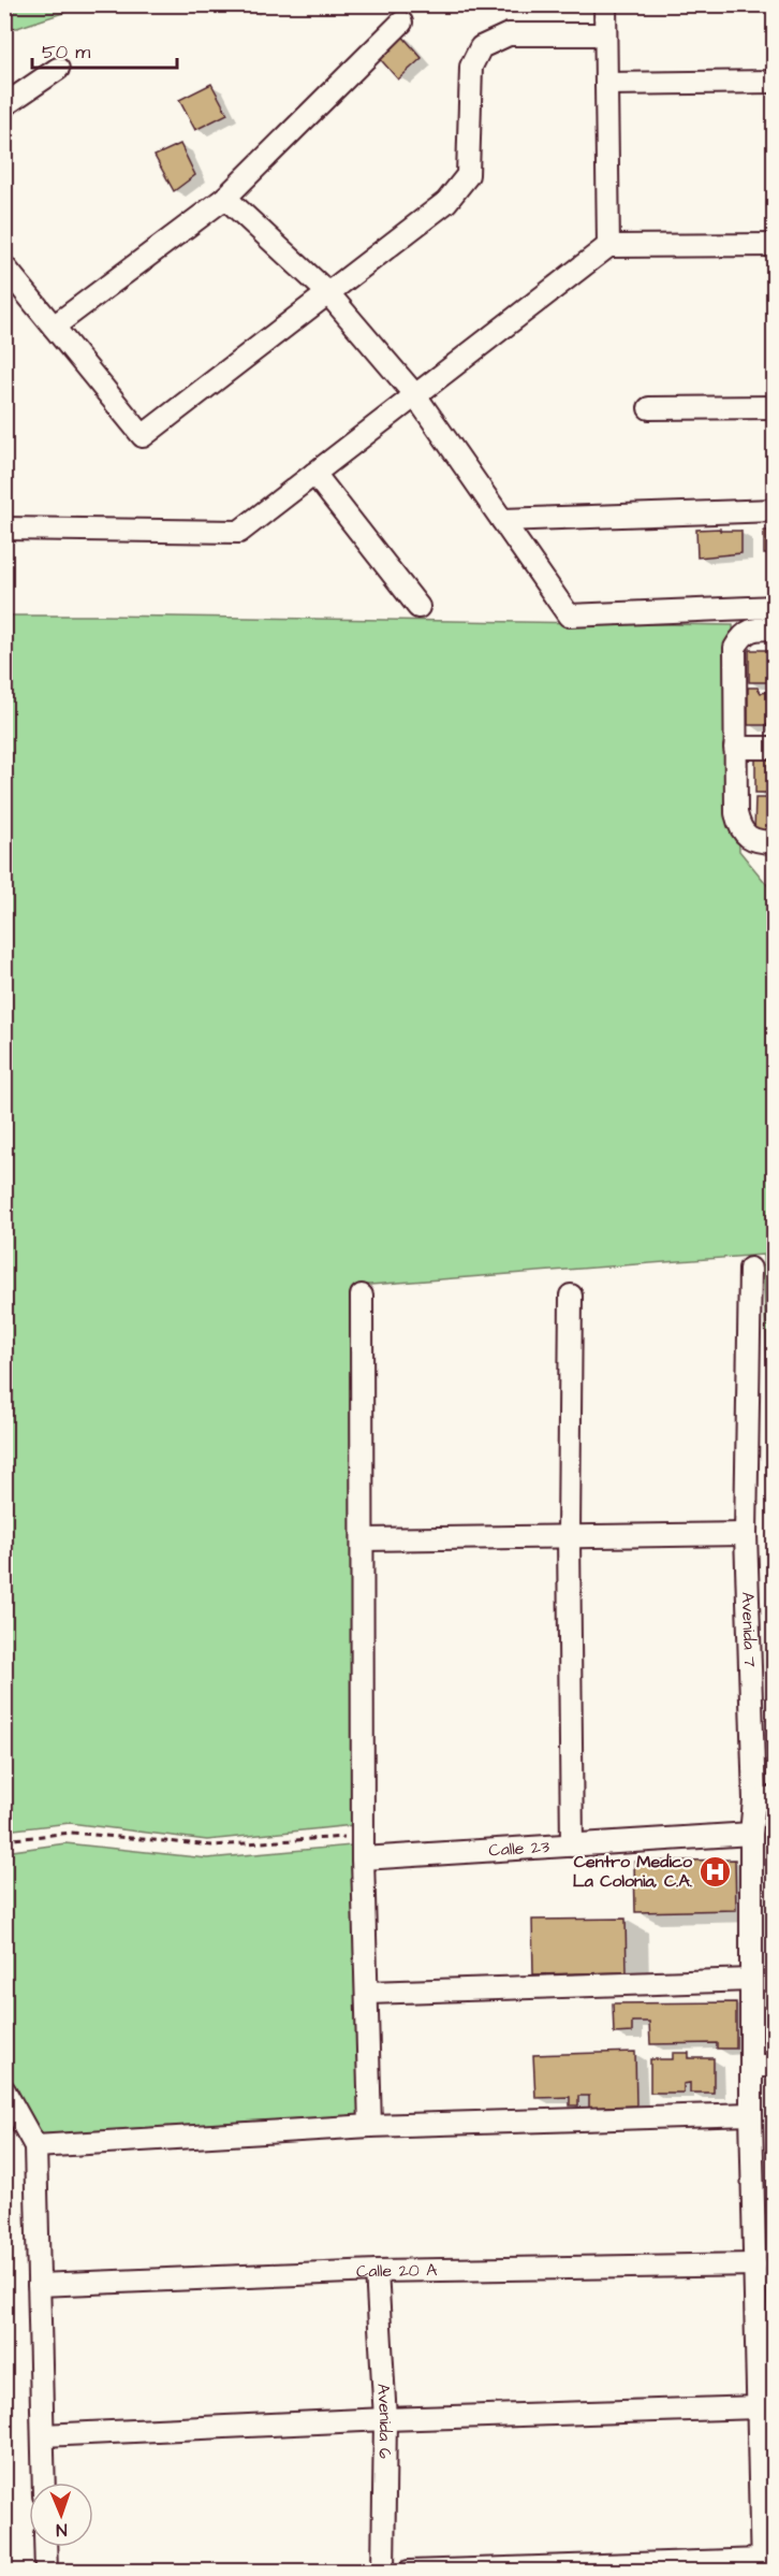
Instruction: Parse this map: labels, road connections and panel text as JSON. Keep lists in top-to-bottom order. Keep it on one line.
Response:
{"streets":{"street":["Avenida 7","Calle 23","Calle 20 A","Avenida 6"]},"crossings":[["Avenida 7","Calle 23"],["Avenida 7","Calle 20 A"],["Calle 20 A","Avenida 6"]],"places":{"hospital":["Centro Medico La Colonia, C.A."]},"scale_bar":"50 m","north":"bottom"}
